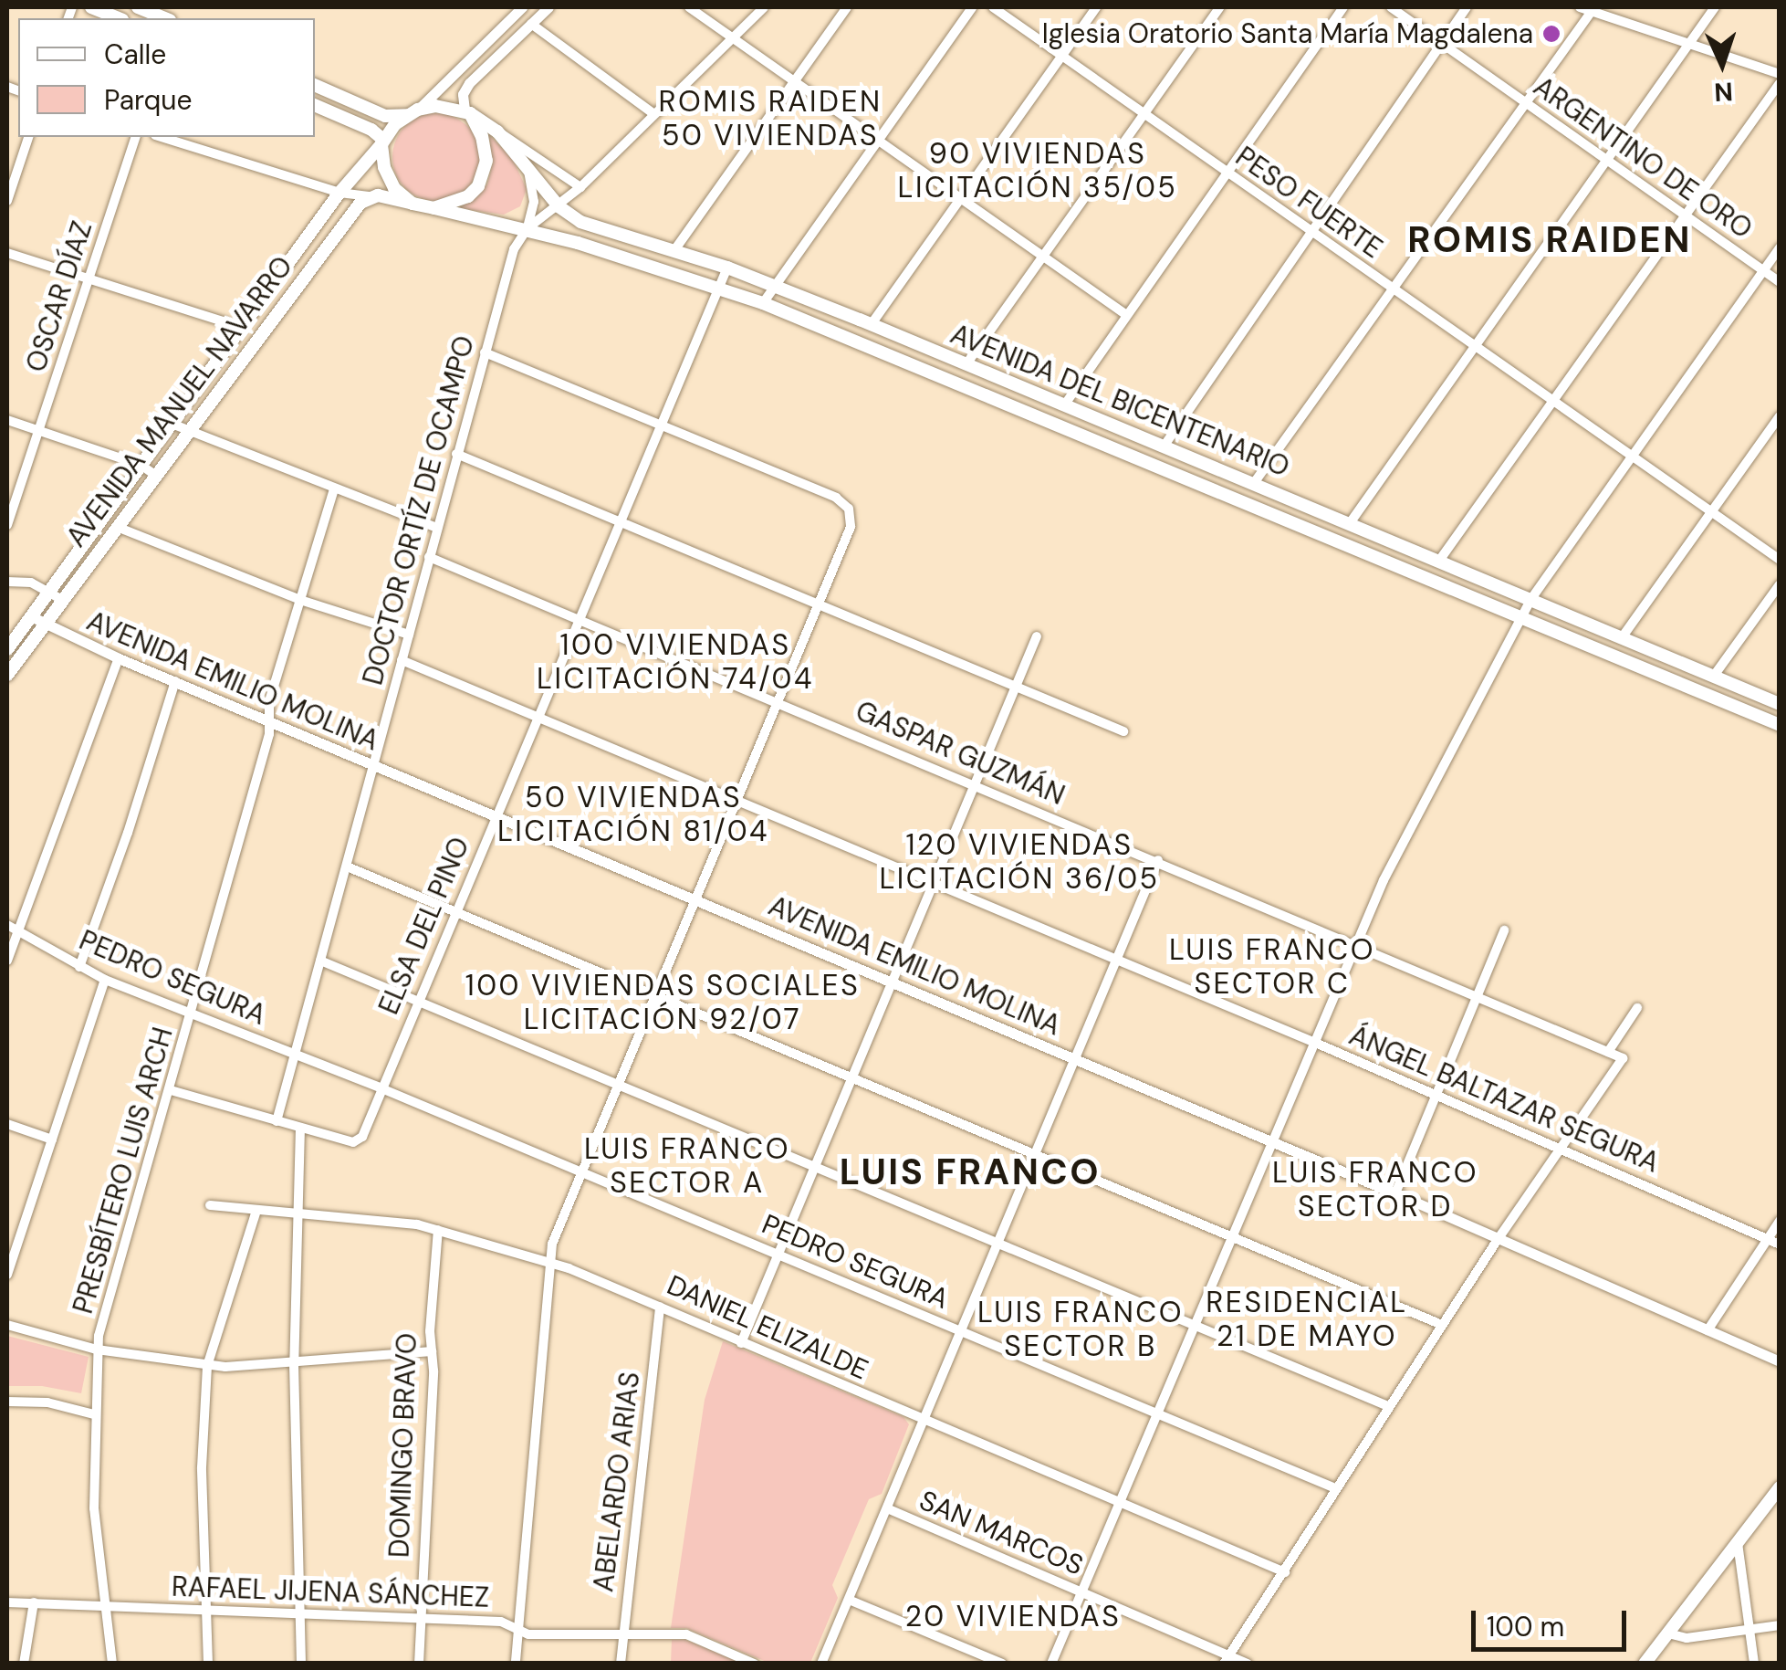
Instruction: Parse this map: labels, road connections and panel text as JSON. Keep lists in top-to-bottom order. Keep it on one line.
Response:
{"streets":{"main road":["AVENIDA DEL BICENTENARIO","AVENIDA MANUEL NAVARRO"],"street":["ARGENTINO DE ORO","PESO FUERTE","OSCAR DÍAZ","DOCTOR ORTÍZ DE OCAMPO","AVENIDA EMILIO MOLINA","GASPAR GUZMÁN","ELSA DEL PINO","PEDRO SEGURA","ÁNGEL BALTAZAR SEGURA","PRESBÍTERO LUIS ARCH","DANIEL ELIZALDE","DOMINGO BRAVO","ABELARDO ARIAS","SAN MARCOS","RAFAEL JIJENA SÁNCHEZ"]},"crossings":[["AVENIDA DEL BICENTENARIO","AVENIDA MANUEL NAVARRO"],["AVENIDA DEL BICENTENARIO","DOCTOR ORTÍZ DE OCAMPO"],["AVENIDA DEL BICENTENARIO","ELSA DEL PINO"],["AVENIDA MANUEL NAVARRO","AVENIDA EMILIO MOLINA"],["DOCTOR ORTÍZ DE OCAMPO","AVENIDA EMILIO MOLINA"],["DOCTOR ORTÍZ DE OCAMPO","GASPAR GUZMÁN"],["DOCTOR ORTÍZ DE OCAMPO","PEDRO SEGURA"],["DOCTOR ORTÍZ DE OCAMPO","ÁNGEL BALTAZAR SEGURA"],["AVENIDA EMILIO MOLINA","ELSA DEL PINO"],["AVENIDA EMILIO MOLINA","PRESBÍTERO LUIS ARCH"],["GASPAR GUZMÁN","ELSA DEL PINO"],["GASPAR GUZMÁN","ÁNGEL BALTAZAR SEGURA"],["ELSA DEL PINO","PEDRO SEGURA"],["ELSA DEL PINO","ÁNGEL BALTAZAR SEGURA"],["PEDRO SEGURA","PRESBÍTERO LUIS ARCH"],["PRESBÍTERO LUIS ARCH","RAFAEL JIJENA SÁNCHEZ"],["DANIEL ELIZALDE","DOMINGO BRAVO"],["DANIEL ELIZALDE","ABELARDO ARIAS"],["DOMINGO BRAVO","RAFAEL JIJENA SÁNCHEZ"],["ABELARDO ARIAS","RAFAEL JIJENA SÁNCHEZ"]],"districts":["ROMIS RAIDEN 50 VIVIENDAS","90 VIVIENDAS LICITACIÓN 35/05","ROMIS RAIDEN","100 VIVIENDAS LICITACIÓN 74/04","50 VIVIENDAS LICITACIÓN 81/04","120 VIVIENDAS LICITACIÓN 36/05","LUIS FRANCO SECTOR C","100 VIVIENDAS SOCIALES LICITACIÓN 92/07","LUIS FRANCO SECTOR A","LUIS FRANCO","LUIS FRANCO SECTOR D","RESIDENCIAL 21 DE MAYO","LUIS FRANCO SECTOR B","20 VIVIENDAS"],"places":["Iglesia Oratorio Santa María Magdalena"],"legend":["Calle","Parque"],"scale_bar":"100 m","north":"bottom"}
